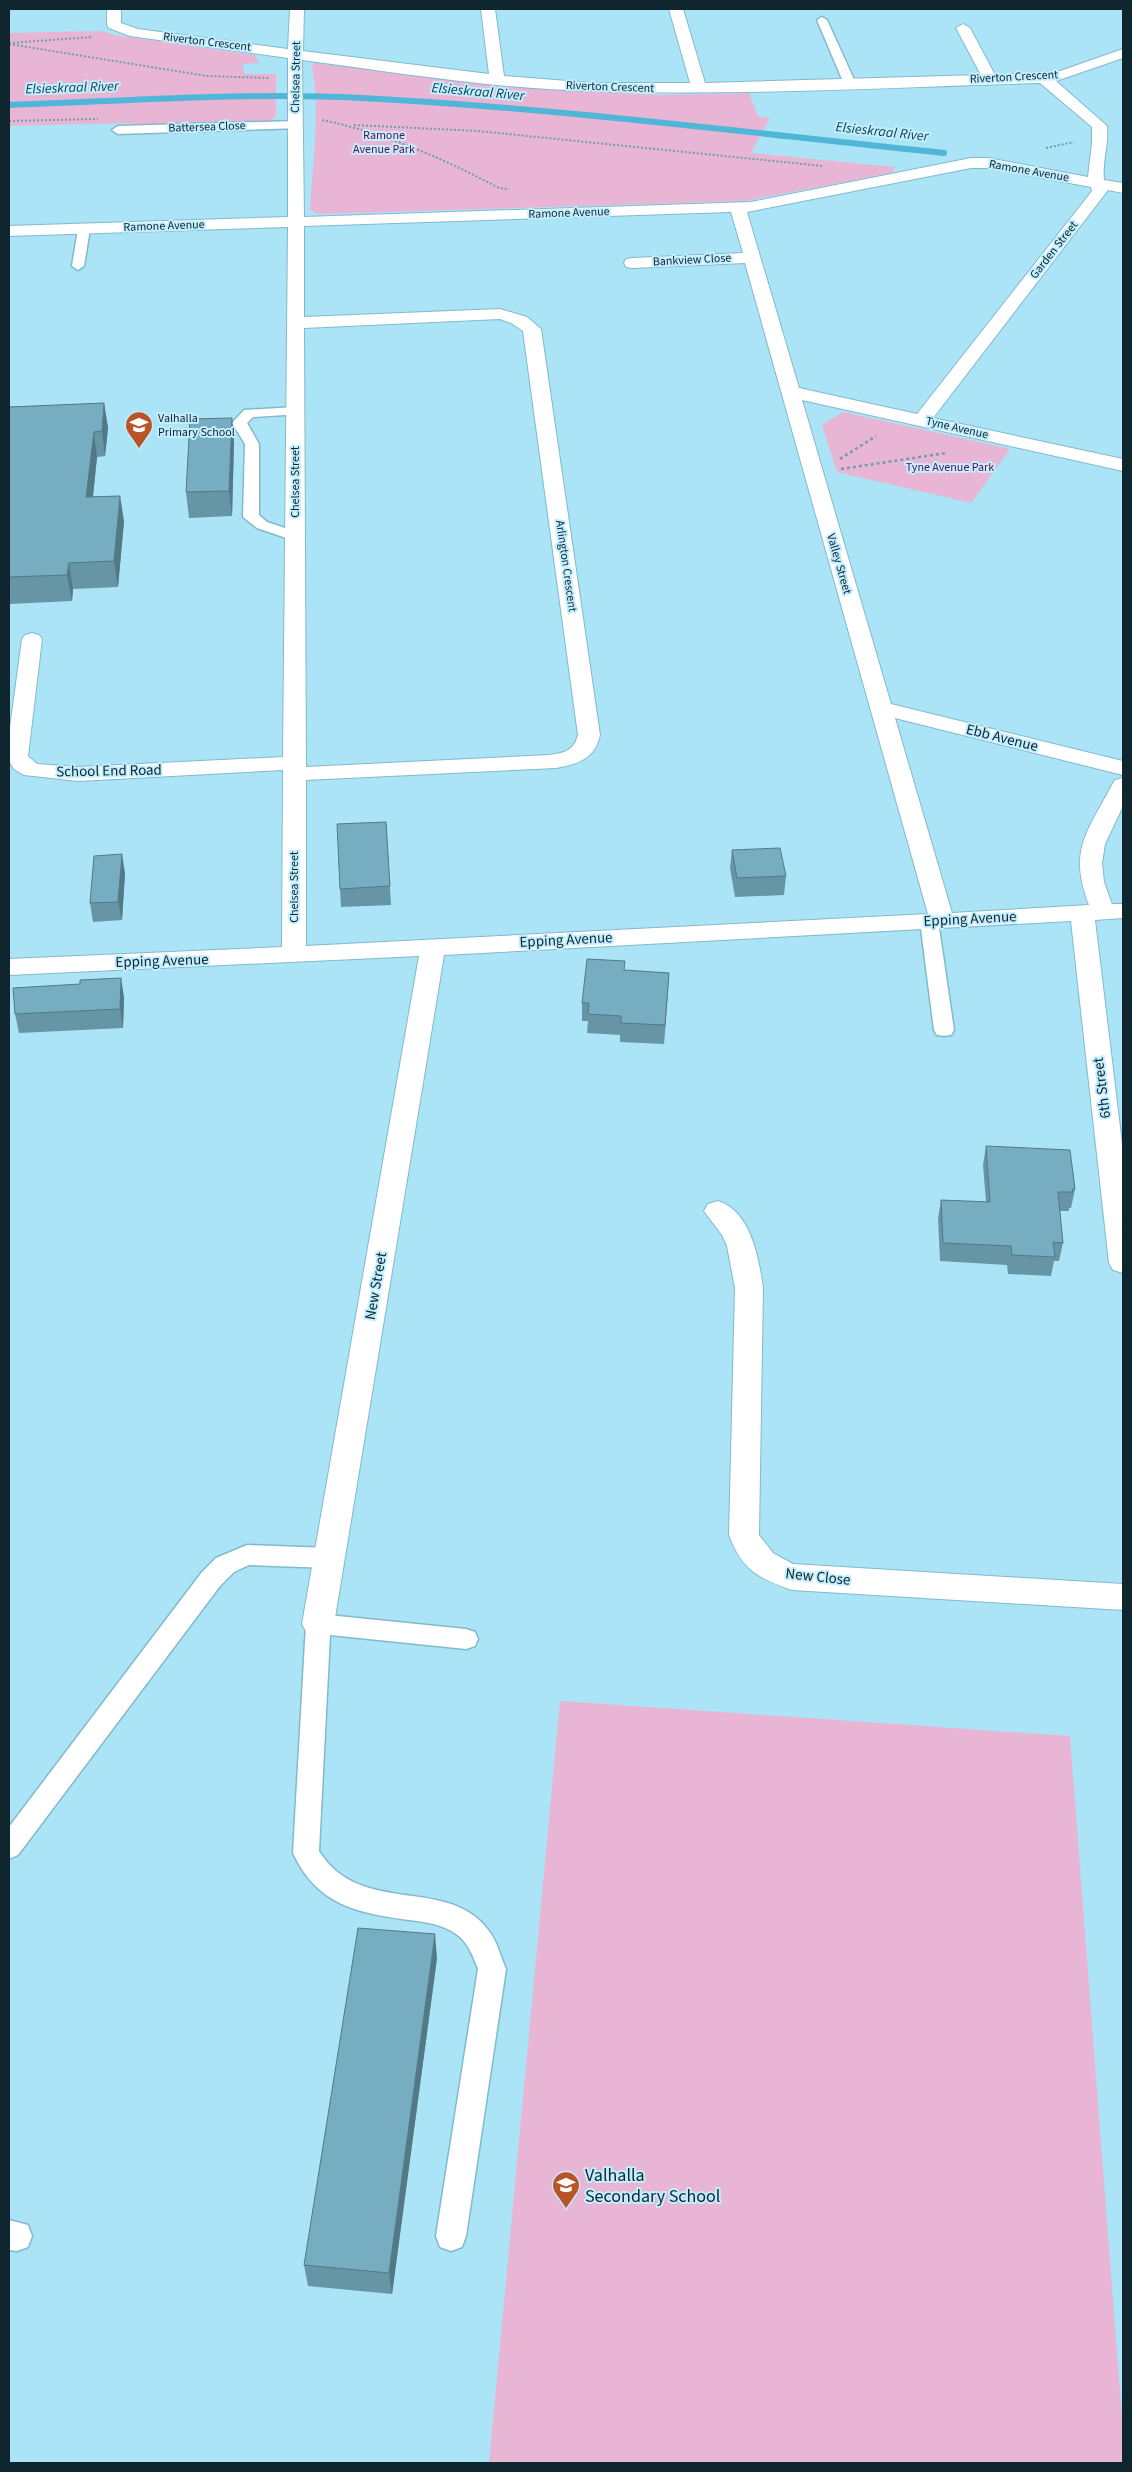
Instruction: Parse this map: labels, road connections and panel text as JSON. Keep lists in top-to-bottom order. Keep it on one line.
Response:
{"streets":{"street":["Riverton Crescent","Chelsea Street","Ramone Avenue","Garden Street","Bankview Close","Tyne Avenue","Valley Street","Arlington Crescent","Ebb Avenue","School End Road","Epping Avenue","6th Street","New Street","New Close"],"lane":["Battersea Close"]},"crossings":[["Riverton Crescent","Chelsea Street"],["Riverton Crescent","Garden Street"],["Chelsea Street","Battersea Close"],["Chelsea Street","Ramone Avenue"],["Chelsea Street","Arlington Crescent"],["Chelsea Street","School End Road"],["Chelsea Street","Epping Avenue"],["Ramone Avenue","Garden Street"],["Ramone Avenue","Valley Street"],["Garden Street","Tyne Avenue"],["Bankview Close","Valley Street"],["Tyne Avenue","Valley Street"],["Valley Street","Ebb Avenue"],["Valley Street","Epping Avenue"],["Arlington Crescent","School End Road"],["Epping Avenue","6th Street"],["Epping Avenue","New Street"]],"water":["Elsieskraal River"],"parks":["Ramone Avenue Park","Tyne Avenue Park"],"places":{"school or university":["Valhalla Primary School","Valhalla Secondary School"]}}
